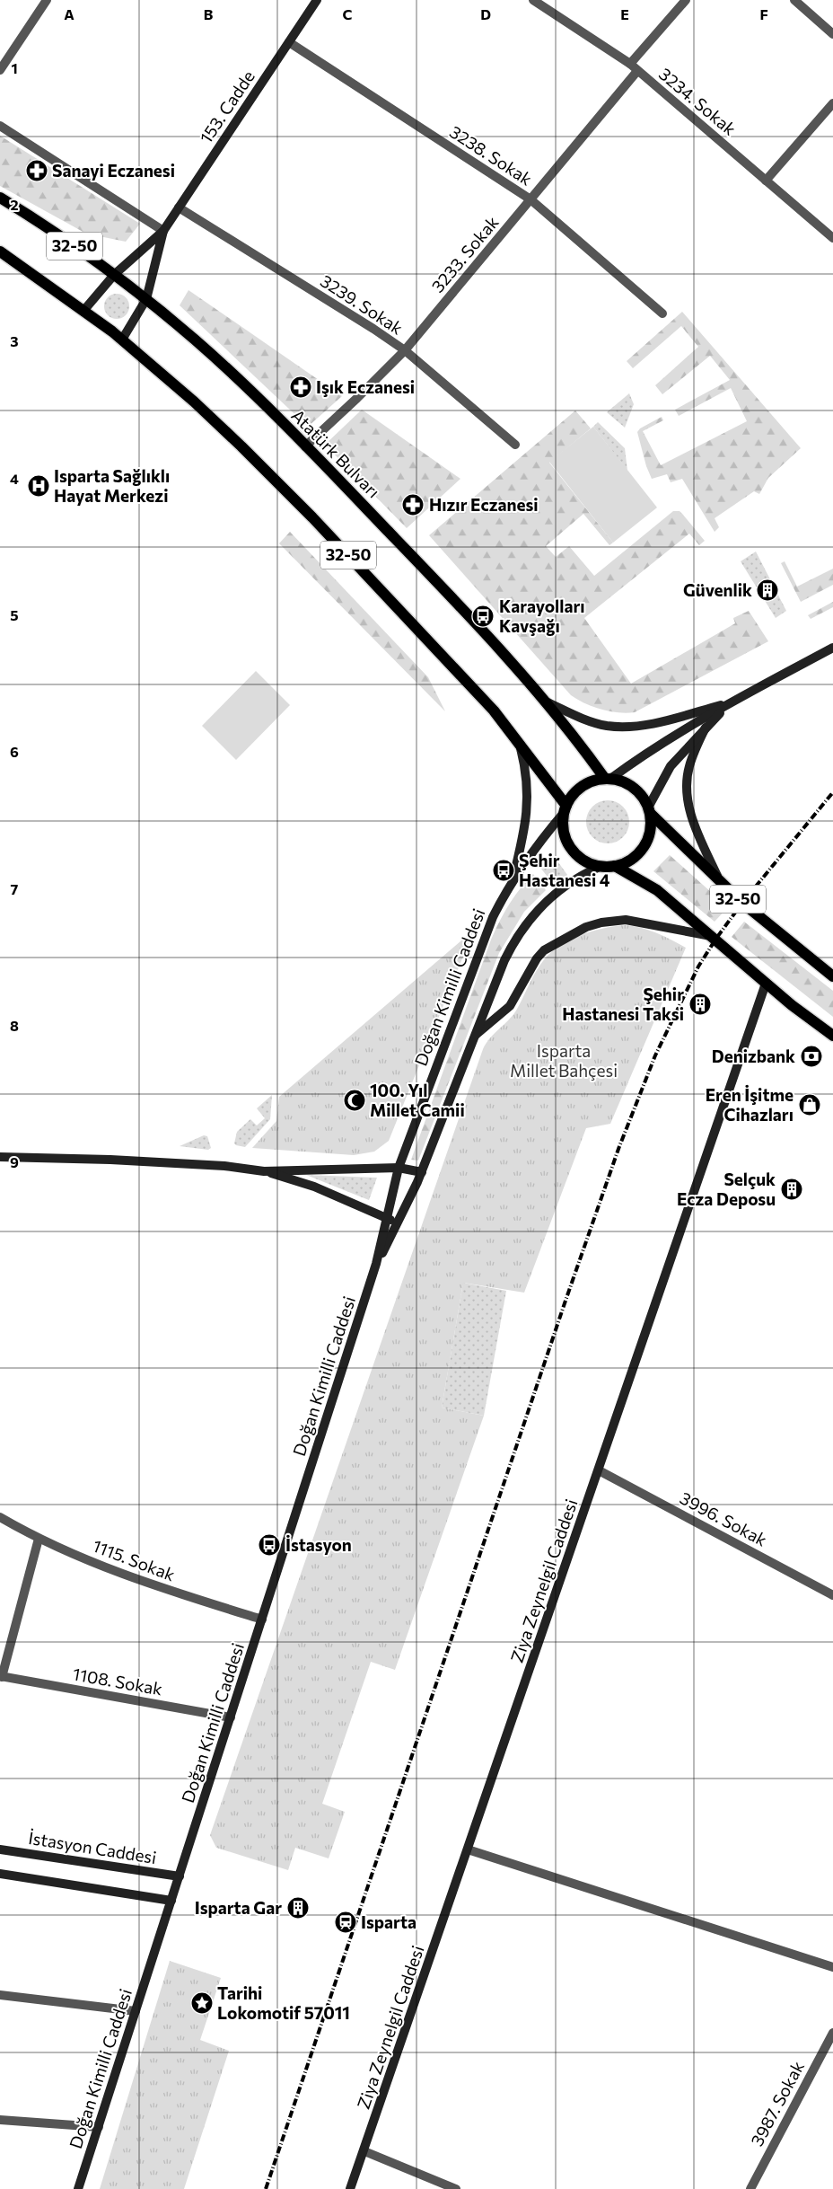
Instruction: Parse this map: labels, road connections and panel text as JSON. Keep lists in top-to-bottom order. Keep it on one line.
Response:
{"streets":{"main road":["153. Cadde","32-50","Atatürk Bulvarı","Doğan Kimilli Caddesi","Ziya Zeynelgil Caddesi","İstasyon Caddesi"],"street":["3234. Sokak","3238. Sokak","3233. Sokak","3239. Sokak","3996. Sokak","1115. Sokak","1108. Sokak","3987. Sokak"]},"crossings":[["3234. Sokak","3233. Sokak"],["153. Cadde","3238. Sokak"],["153. Cadde","3239. Sokak"],["3238. Sokak","3233. Sokak"],["32-50","Atatürk Bulvarı"],["32-50","Doğan Kimilli Caddesi"],["32-50","Ziya Zeynelgil Caddesi"],["3233. Sokak","3239. Sokak"],["3233. Sokak","Atatürk Bulvarı"],["Atatürk Bulvarı","Doğan Kimilli Caddesi"],["Doğan Kimilli Caddesi","1115. Sokak"],["Doğan Kimilli Caddesi","1108. Sokak"],["Doğan Kimilli Caddesi","İstasyon Caddesi"],["3996. Sokak","Ziya Zeynelgil Caddesi"]],"parks":["Isparta Millet Bahçesi"],"places":{"pharmacy":["Sanayi Eczanesi","Işık Eczanesi","Hızır Eczanesi"],"hospital":["Isparta Sağlıklı Hayat Merkezi"],"building":["Güvenlik","Şehir Hastanesi Taksi","Selçuk Ecza Deposu","Isparta Gar"],"bus stop":["Karayolları Kavşağı","Şehir Hastanesi 4","İstasyon"],"bank":["Denizbank"],"mosque":["100. Yıl Millet Camii"],"shop":["Eren İşitme Cihazları"],"station":["Isparta"],"place":["Tarihi Lokomotif 57011"]},"grid":{"columns":["A","B","C","D","E","F"],"rows":["1","2","3","4","5","6","7","8","9"]}}
